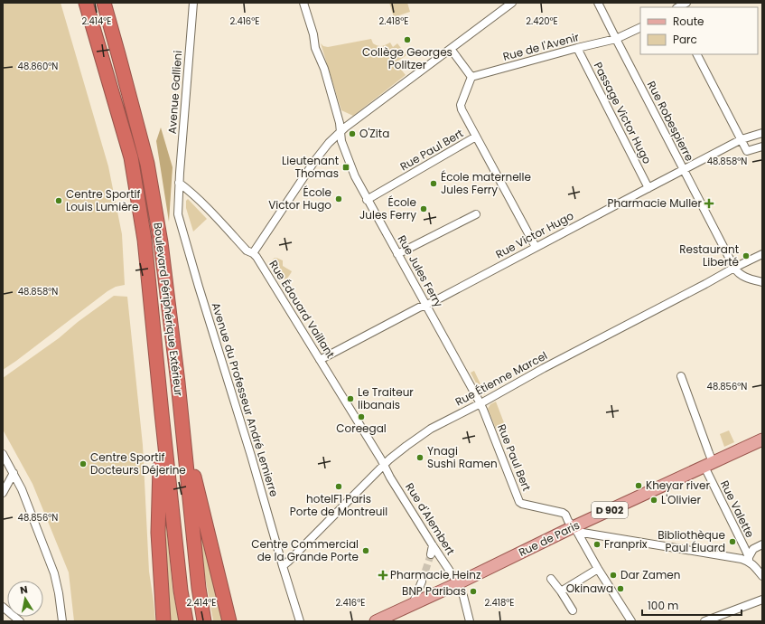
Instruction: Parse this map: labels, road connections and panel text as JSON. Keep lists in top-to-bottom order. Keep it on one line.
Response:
{"streets":{"highway":["Boulevard Périphérique Extérieur"],"main road":["D 902","Rue de Paris"],"street":["Rue de l'Avenir","Avenue Gallieni","Passage Victor Hugo","Rue Robespierre","Rue Paul Bert","Rue Victor Hugo","Rue Jules Ferry","Rue Édouard Vaillant","Rue Étienne Marcel","Avenue du Professeur André Lemierre","Rue Valette","Rue d'Alembert"]},"crossings":[["Rue de l'Avenir","Passage Victor Hugo"],["Rue de l'Avenir","Rue Robespierre"],["Rue de l'Avenir","Rue Paul Bert"],["Avenue Gallieni","Rue Édouard Vaillant"],["Avenue Gallieni","Avenue du Professeur André Lemierre"],["Passage Victor Hugo","Rue Victor Hugo"],["Rue Robespierre","Rue Victor Hugo"],["Rue Robespierre","Rue Étienne Marcel"],["Rue Paul Bert","Rue Jules Ferry"],["Rue Paul Bert","Rue Étienne Marcel"],["Rue Paul Bert","Rue de Paris"],["Rue Victor Hugo","Rue Jules Ferry"],["Rue Victor Hugo","Rue Édouard Vaillant"],["Rue Jules Ferry","Rue Étienne Marcel"],["Rue Édouard Vaillant","Rue Étienne Marcel"],["Rue Édouard Vaillant","Avenue du Professeur André Lemierre"],["Rue Édouard Vaillant","Rue d'Alembert"],["Rue Étienne Marcel","Avenue du Professeur André Lemierre"],["Rue Étienne Marcel","Rue d'Alembert"],["Rue Valette","Rue de Paris"],["Rue d'Alembert","Rue de Paris"]],"places":{"other":["Collège Georges Politzer","O'Zita","École maternelle Jules Ferry","École Victor Hugo","Centre Sportif Louis Lumière","École Jules Ferry","Restaurant Liberté","Le Traiteur libanais","Coreegal","Ynagi Sushi Ramen","Centre Sportif Docteurs Déjerine","Kheyar river","hotelF1 Paris Porte de Montreuil","L'Olivier","Bibliothèque Paul Éluard","Franprix","Centre Commercial de la Grande Porte","Dar Zamen","Okinawa","BNP Paribas"],"transit":["Lieutenant Thomas"],"health":["Pharmacie Muller","Pharmacie Heinz"]},"legend":["Route","Parc"],"scale_bar":"100 m","north":"top","coordinates":["2.414°E","2.416°E","2.418°E","2.420°E","48.860°N","48.858°N","48.856°N"]}
